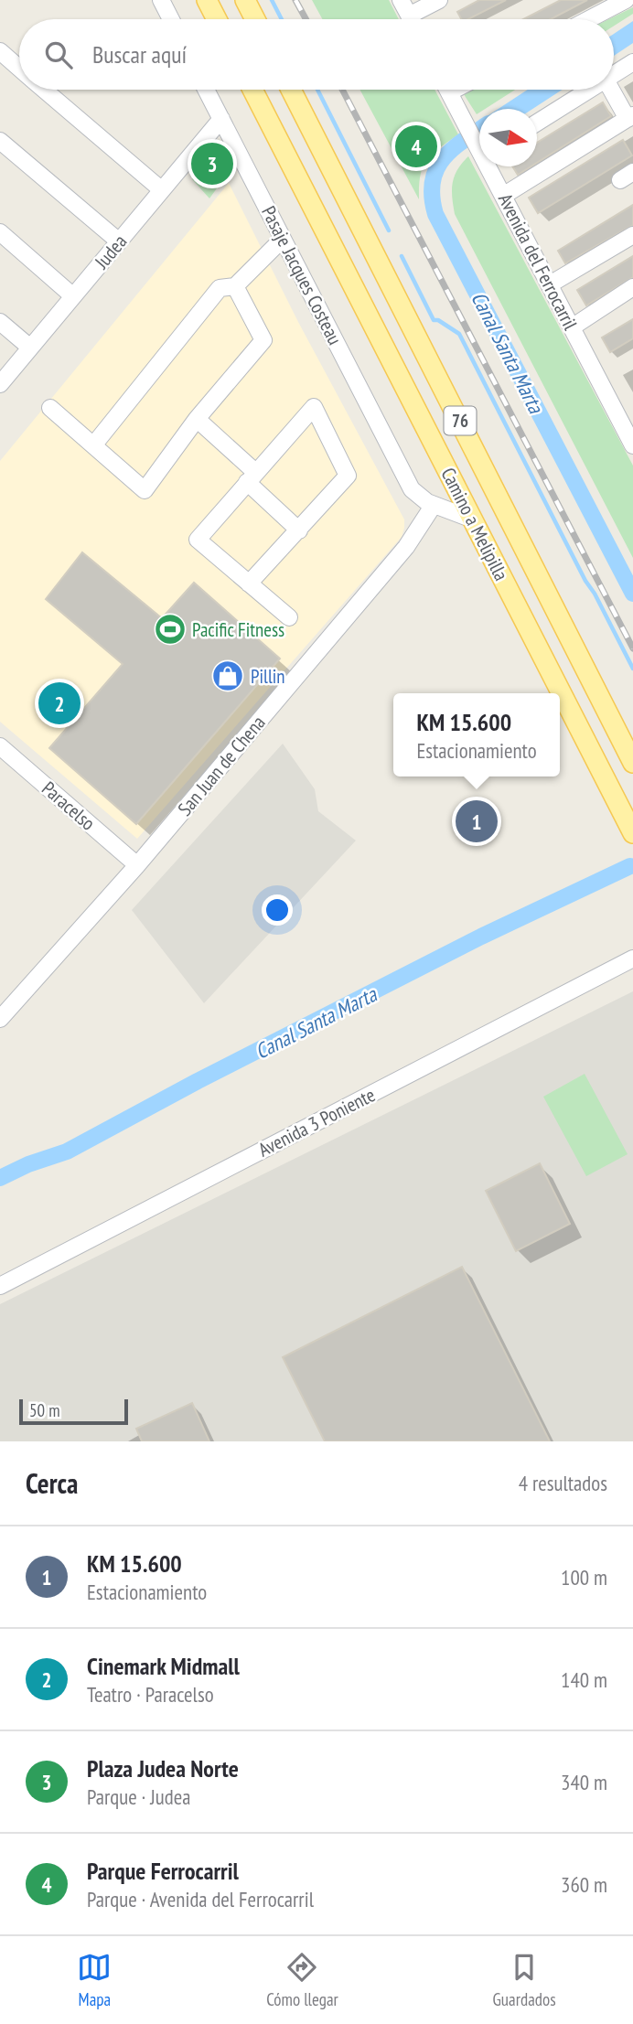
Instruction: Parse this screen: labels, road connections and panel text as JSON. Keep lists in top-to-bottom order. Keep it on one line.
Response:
{"streets":{"main road":["76","Camino a Melipilla"],"street":["Judea","Avenida del Ferrocarril","Pasaje Jacques Costeau","San Juan de Chena","Paracelso","Avenida 3 Poniente"]},"crossings":[["Judea","Pasaje Jacques Costeau"],["Pasaje Jacques Costeau","San Juan de Chena"],["San Juan de Chena","Paracelso"]],"water":["Canal Santa Marta"],"places":{"sports":["Pacific Fitness"],"shop":["Pillin"]},"scale_bar":"50 m","north":"right","page":{"search":"Buscar aquí","pins":["4","3","2","1"],"popup":["KM 15.600","Estacionamiento"],"scale":"50 m","heading":["Cerca","4 resultados"],"list":[{"mark":"1","name":"KM 15.600","note":"Estacionamiento","value":"100 m"},{"mark":"2","name":"Cinemark Midmall","note":"Teatro · Paracelso","value":"140 m"},{"mark":"3","name":"Plaza Judea Norte","note":"Parque · Judea","value":"340 m"},{"mark":"4","name":"Parque Ferrocarril","note":"Parque · Avenida del Ferrocarril","value":"360 m"}],"nav":["Mapa","Cómo llegar","Guardados"]}}
